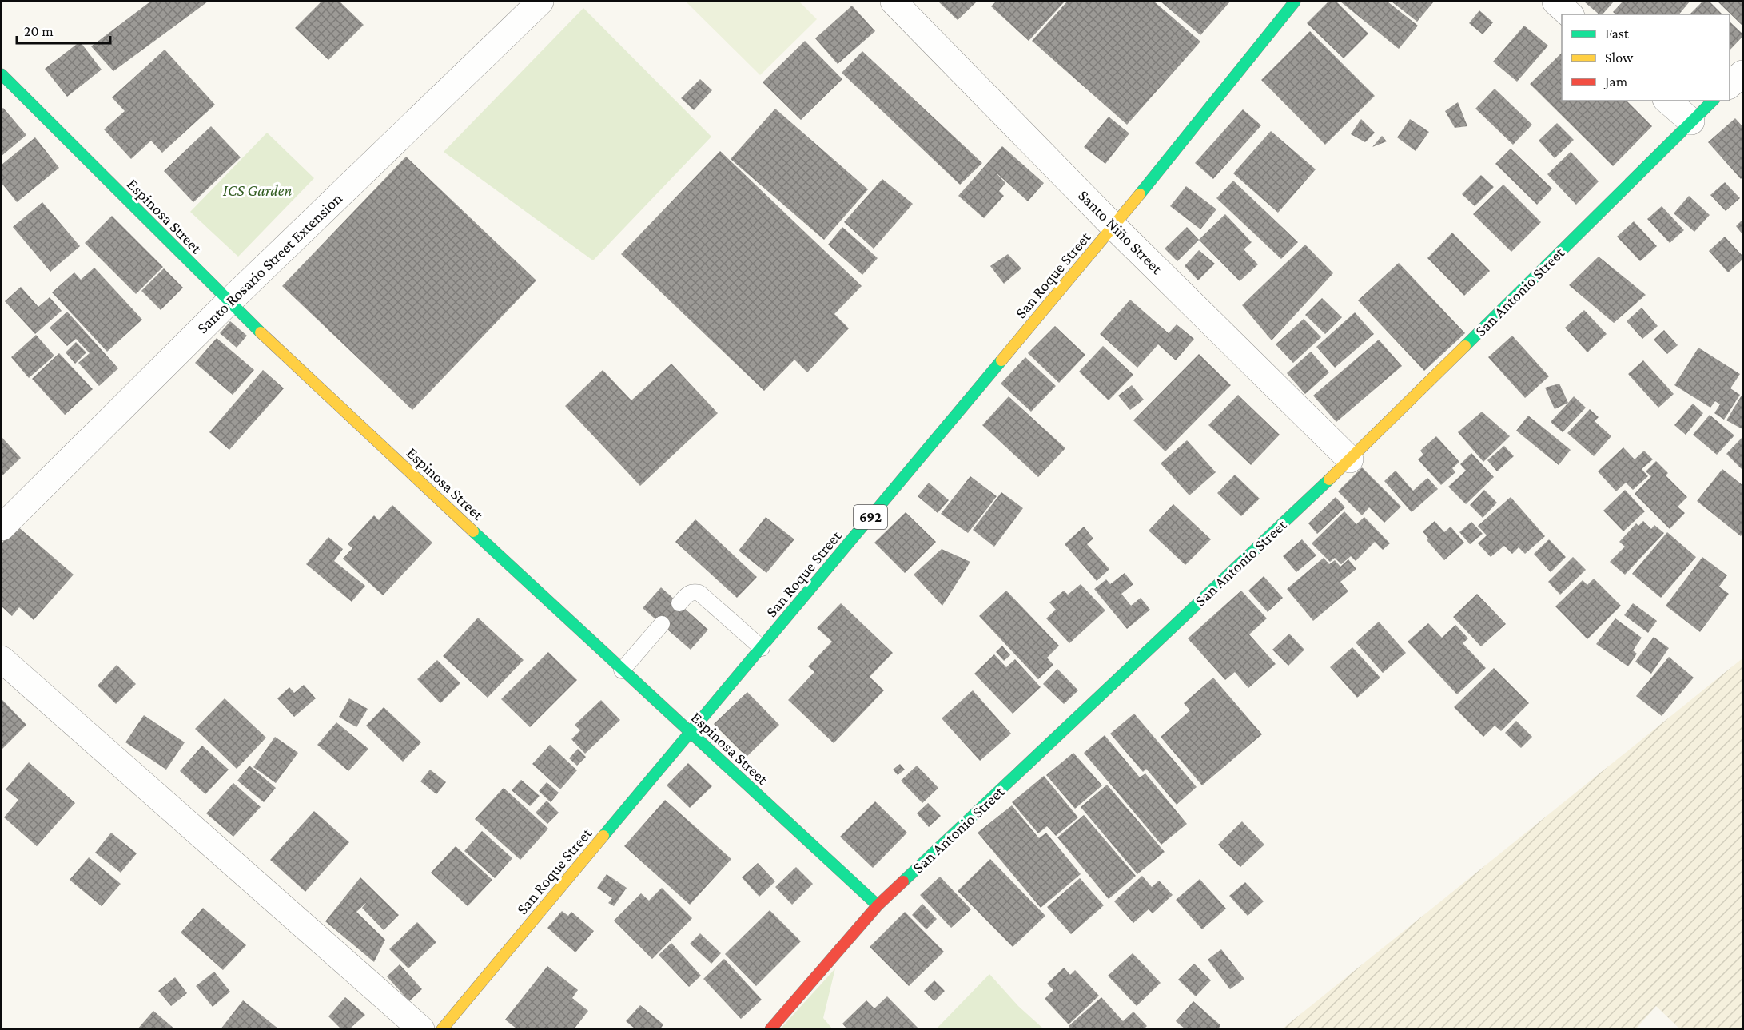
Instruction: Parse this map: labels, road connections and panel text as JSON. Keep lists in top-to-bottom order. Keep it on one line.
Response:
{"streets":{"street":["Espinosa Street","Santo Niño Street","Santo Rosario Street Extension","San Roque Street","San Antonio Street","692"]},"crossings":[["Espinosa Street","Santo Rosario Street Extension"],["Espinosa Street","San Roque Street"],["Espinosa Street","San Antonio Street"],["Santo Niño Street","San Roque Street"],["Santo Niño Street","San Antonio Street"]],"parks":["ICS Garden"],"legend":["Fast","Slow","Jam"],"scale_bar":"20 m"}
